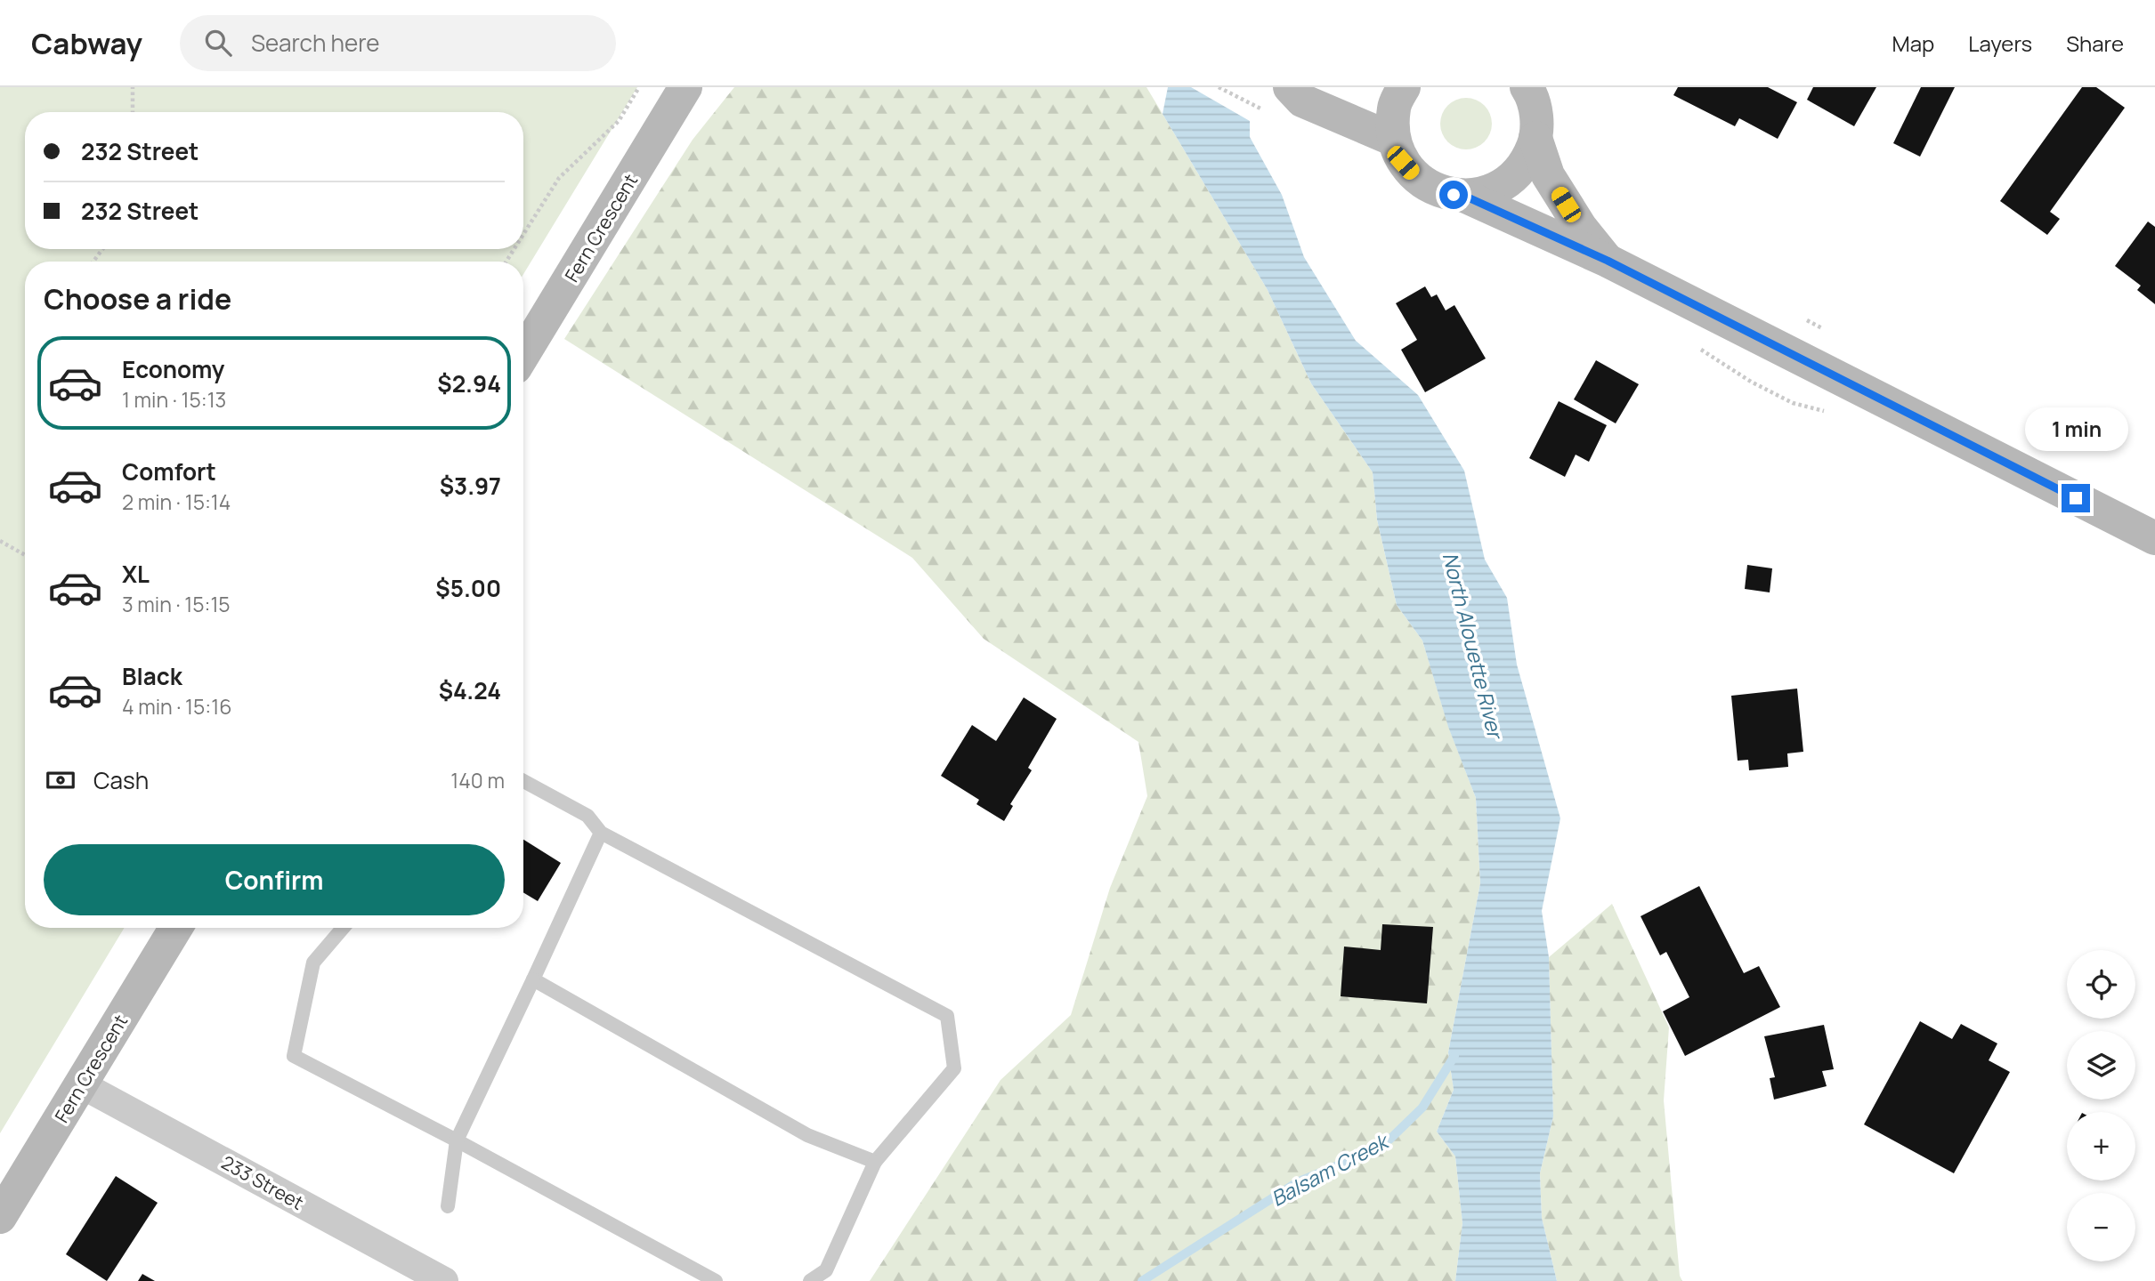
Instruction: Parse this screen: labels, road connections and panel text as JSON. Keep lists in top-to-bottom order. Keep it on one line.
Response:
{"streets":{"street":["Fern Crescent","233 Street"]},"crossings":[["Fern Crescent","233 Street"]],"water":["North Alouette River","Balsam Creek"],"page":{"header":"Cabway","search":"Search here","nav":["Map","Layers","Share"],"banner":["232 Street","232 Street"],"heading":"Choose a ride","list":[{"name":"Economy","note":"1 min · 15:13","value":"$2.94"},{"name":"Comfort","note":"2 min · 15:14","value":"$3.97"},{"name":"XL","note":"3 min · 15:15","value":"$5.00"},{"name":"Black","note":"4 min · 15:16","value":"$4.24"}],"bubble":"1 min","pay":["Cash","140 m"],"buttons":"Confirm","map_buttons":["+","−"]}}
